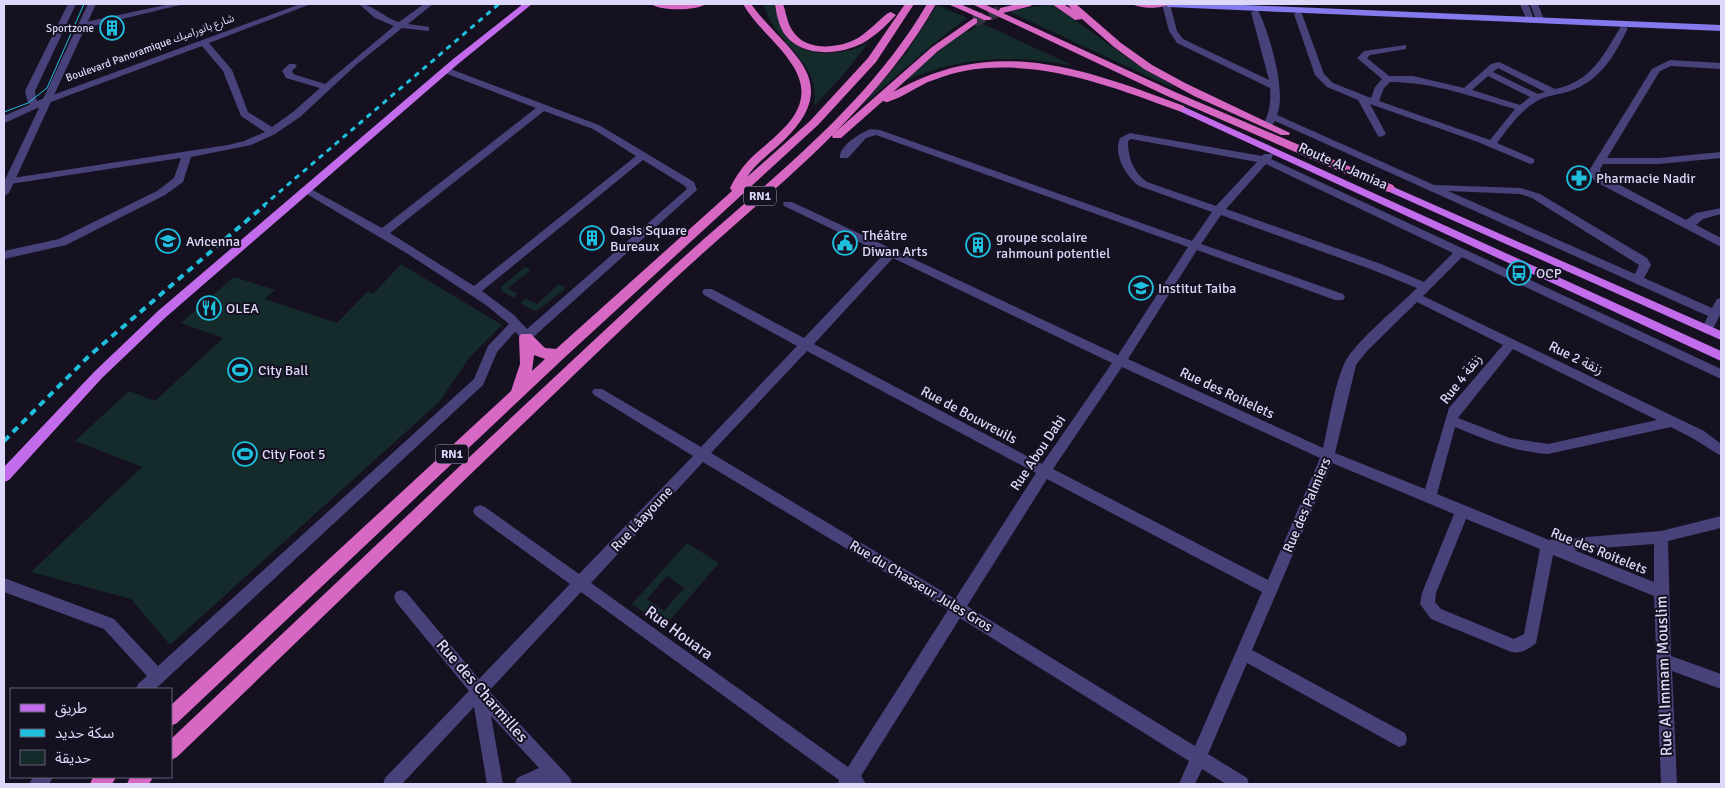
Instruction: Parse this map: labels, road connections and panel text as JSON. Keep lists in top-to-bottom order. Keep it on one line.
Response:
{"streets":{"highway":["Route Al Jamiaa","RN1"],"street":["Boulevard Panoramique شارع بانوراميك","Rue 2 زنقة","Rue 4 زنقة","Rue des Roitelets","Rue de Bouvreuils","Rue Abou Dabi","Rue des Palmiers","Rue Lâayoune","Rue du Chasseur Jules Gros","Rue Houara","Rue Al Immam Mouslim","Rue des Charmilles"]},"crossings":[["Route Al Jamiaa","Rue 2 زنقة"],["Route Al Jamiaa","Rue Abou Dabi"],["Rue 2 زنقة","Rue 4 زنقة"],["Rue 2 زنقة","Rue Abou Dabi"],["Rue 2 زنقة","Rue des Palmiers"],["Rue 4 زنقة","Rue des Roitelets"],["Rue des Roitelets","Rue Abou Dabi"],["Rue des Roitelets","Rue des Palmiers"],["Rue des Roitelets","Rue Lâayoune"],["Rue des Roitelets","Rue Al Immam Mouslim"],["Rue de Bouvreuils","Rue Abou Dabi"],["Rue de Bouvreuils","Rue des Palmiers"],["Rue de Bouvreuils","Rue Lâayoune"],["Rue Abou Dabi","Rue du Chasseur Jules Gros"],["Rue Abou Dabi","Rue Houara"],["Rue des Palmiers","Rue du Chasseur Jules Gros"],["Rue Lâayoune","Rue du Chasseur Jules Gros"],["Rue Lâayoune","Rue Houara"],["Rue Lâayoune","Rue des Charmilles"]],"places":{"building":["Sportzone","Oasis Square Bureaux","groupe scolaire rahmouni potentiel"],"pharmacy":["Pharmacie Nadir"],"school or university":["Avicenna","Institut Taiba"],"public building":["Théâtre Diwan Arts"],"bus stop":["OCP"],"restaurant":["OLEA"],"sports":["City Ball","City Foot 5"]},"legend":["طريق","سكة حديد","حديقة"]}
